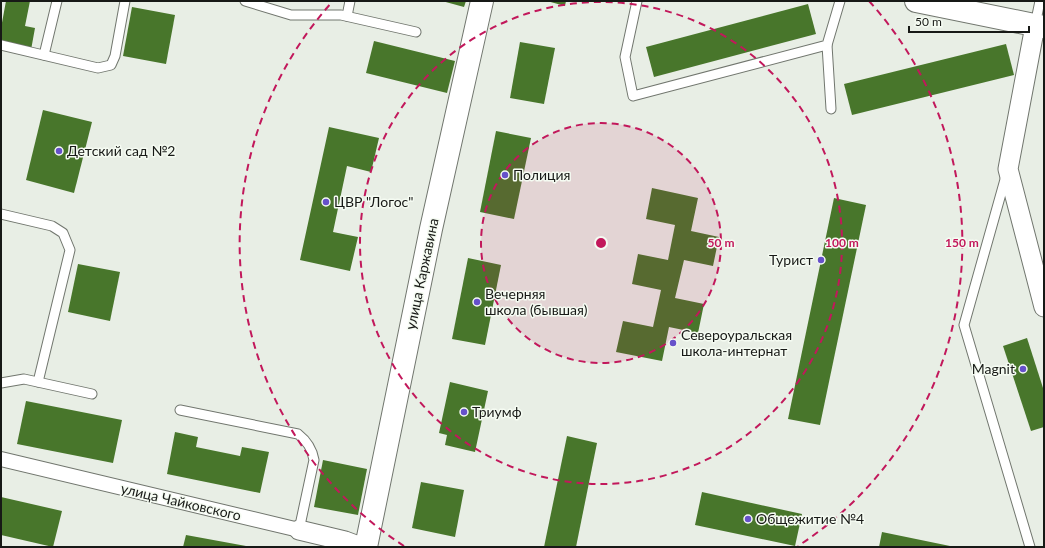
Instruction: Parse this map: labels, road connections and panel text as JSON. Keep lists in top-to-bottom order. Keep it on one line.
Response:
{"streets":{"street":["улица Каржавина","улица Чайковского"]},"places":["Детский сад №2","Полиция","ЦВР \"Логос\"","Турист","Вечерняя школа (бывшая)","Североуральская школа-интернат","Magnit","Триумф","Общежитие №4"],"scale_bar":"50 m","rings":["50 m","100 m","150 m"]}
